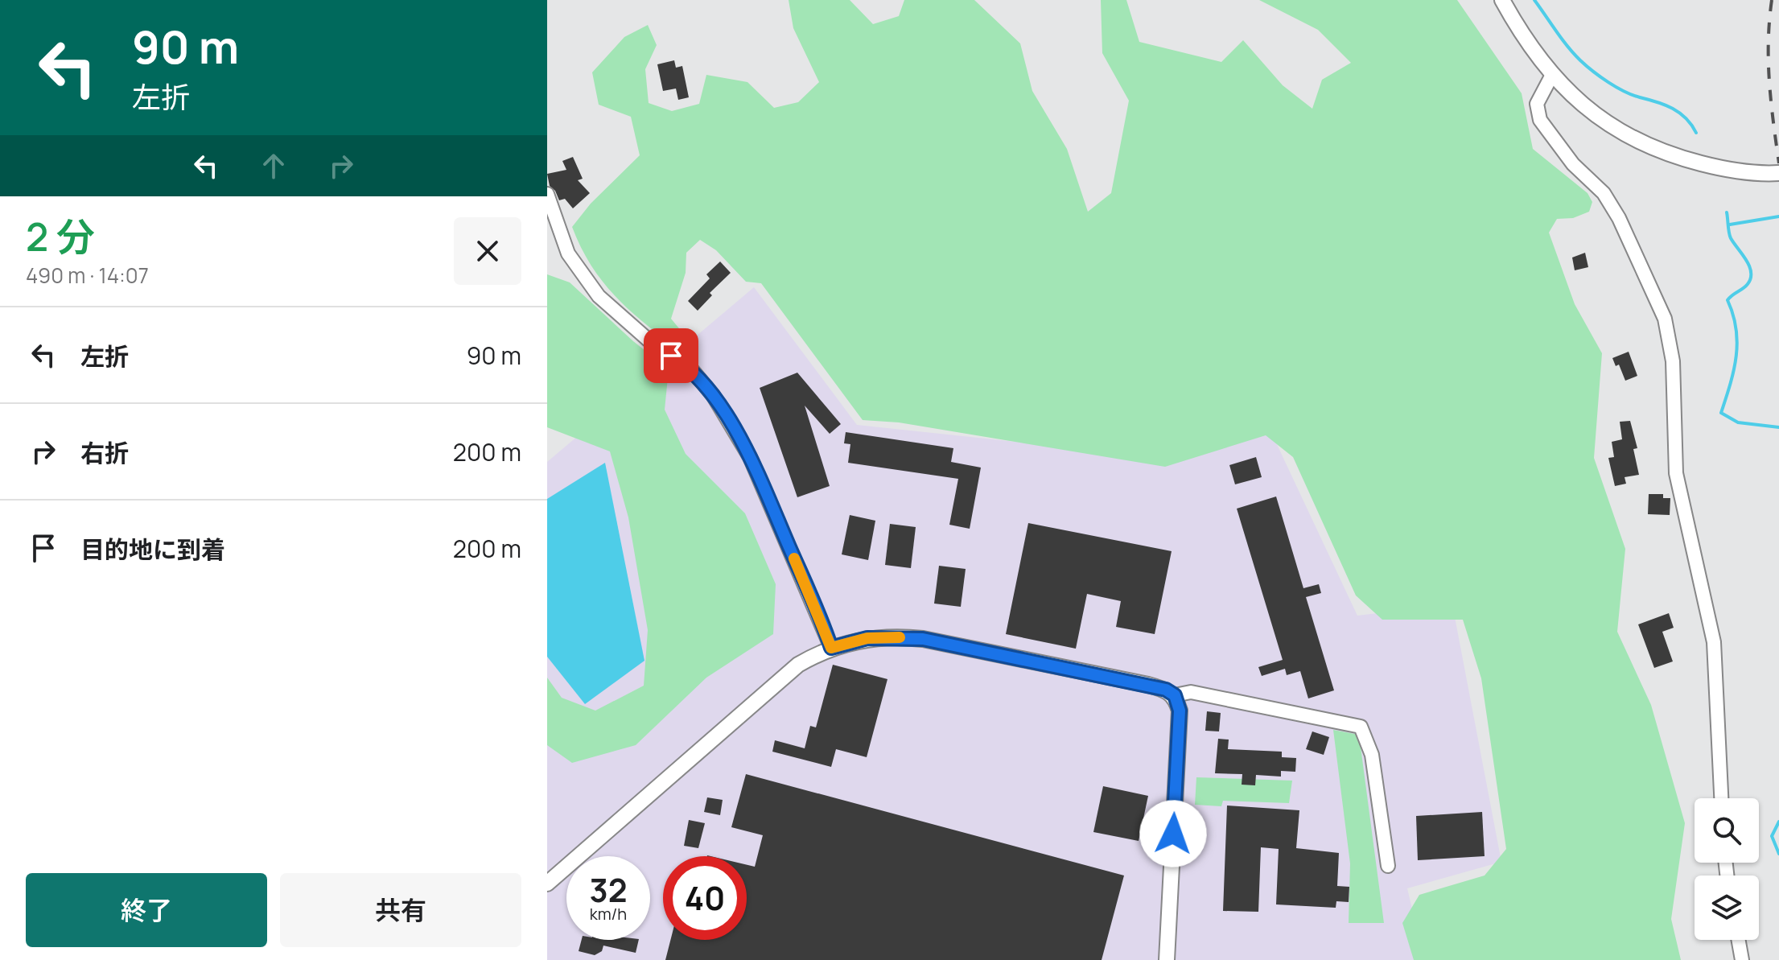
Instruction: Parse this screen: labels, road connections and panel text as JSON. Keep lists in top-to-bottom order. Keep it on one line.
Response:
{"page":{"turn":["90 m","左折"],"heading":["2 分","490 m · 14:07"],"list":[{"name":"左折","value":"90 m"},{"name":"右折","value":"200 m"},{"name":"目的地に到着","value":"200 m"}],"speed":"32 km/h","limit":"40","buttons":["終了","共有"]}}
